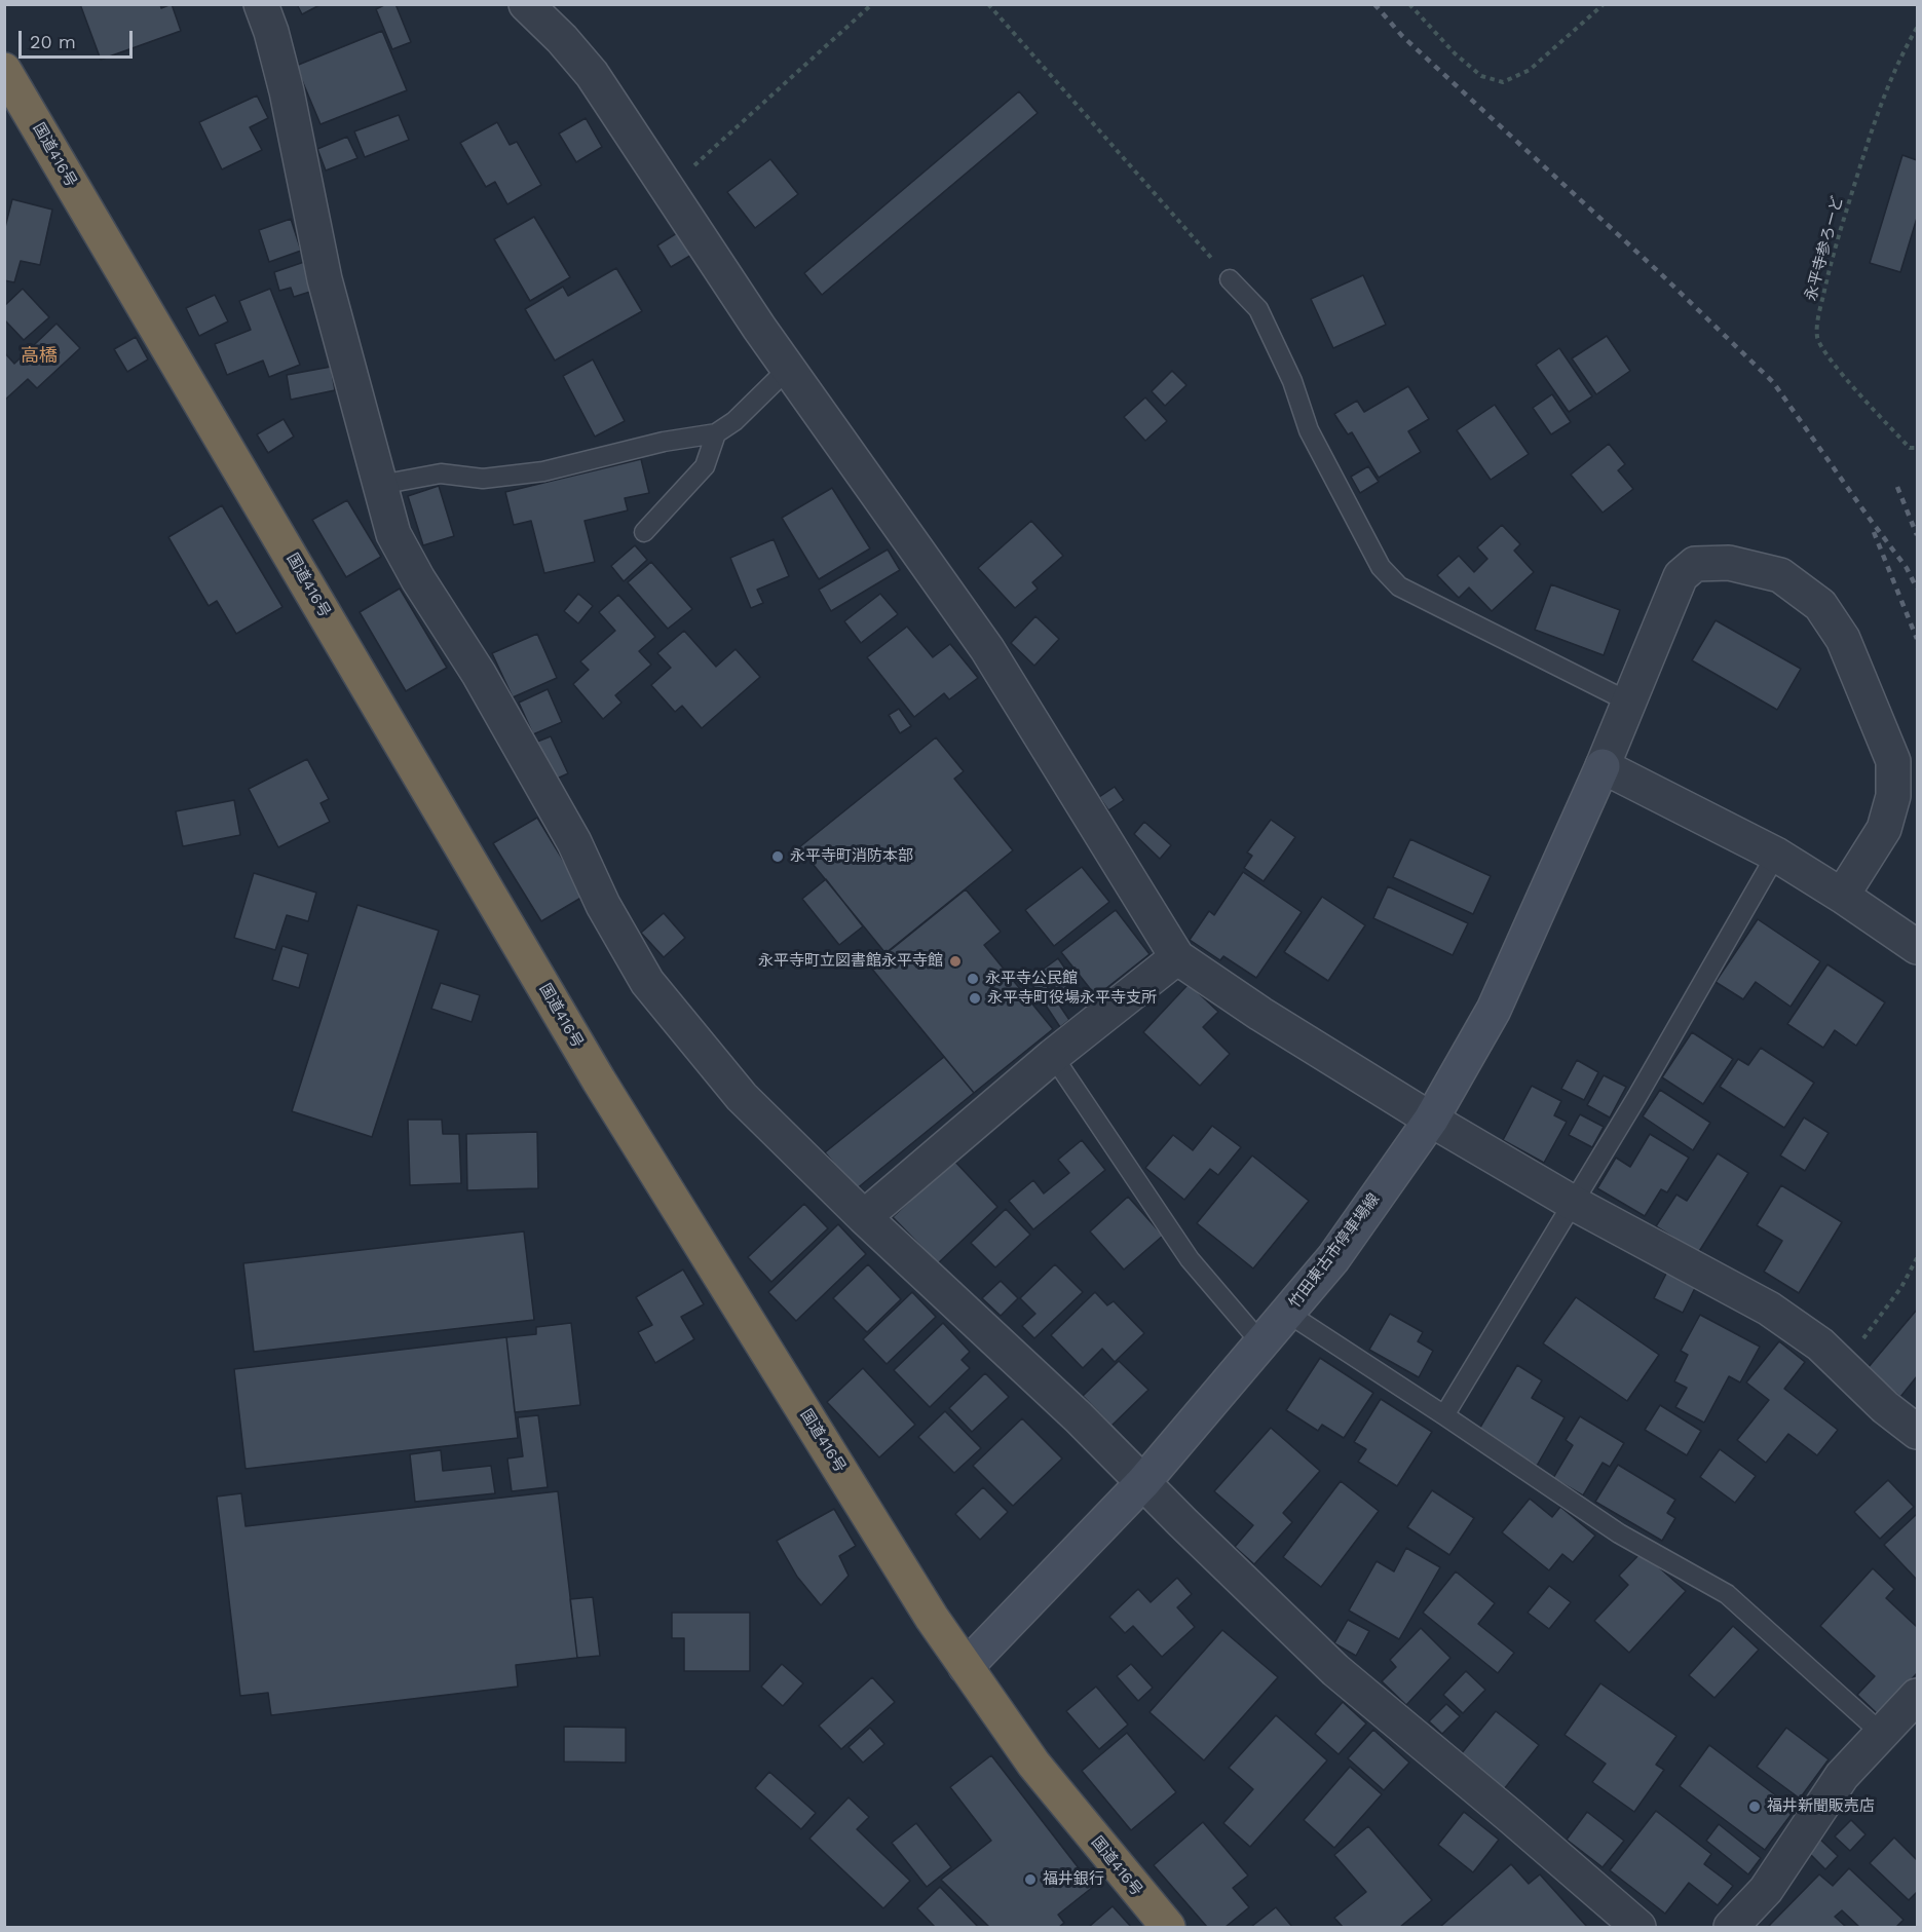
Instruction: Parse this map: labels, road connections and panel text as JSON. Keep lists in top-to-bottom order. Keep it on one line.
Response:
{"streets":{"highway":["国道416号"],"main road":["竹田東古市停車場線"],"path":["永平寺参ろーど"]},"crossings":[["国道416号","竹田東古市停車場線"]],"districts":["高橋"],"places":["永平寺町消防本部","永平寺町立図書館永平寺館","永平寺公民館","永平寺町役場永平寺支所","福井新聞販売店","福井銀行"],"scale_bar":"20 m"}
